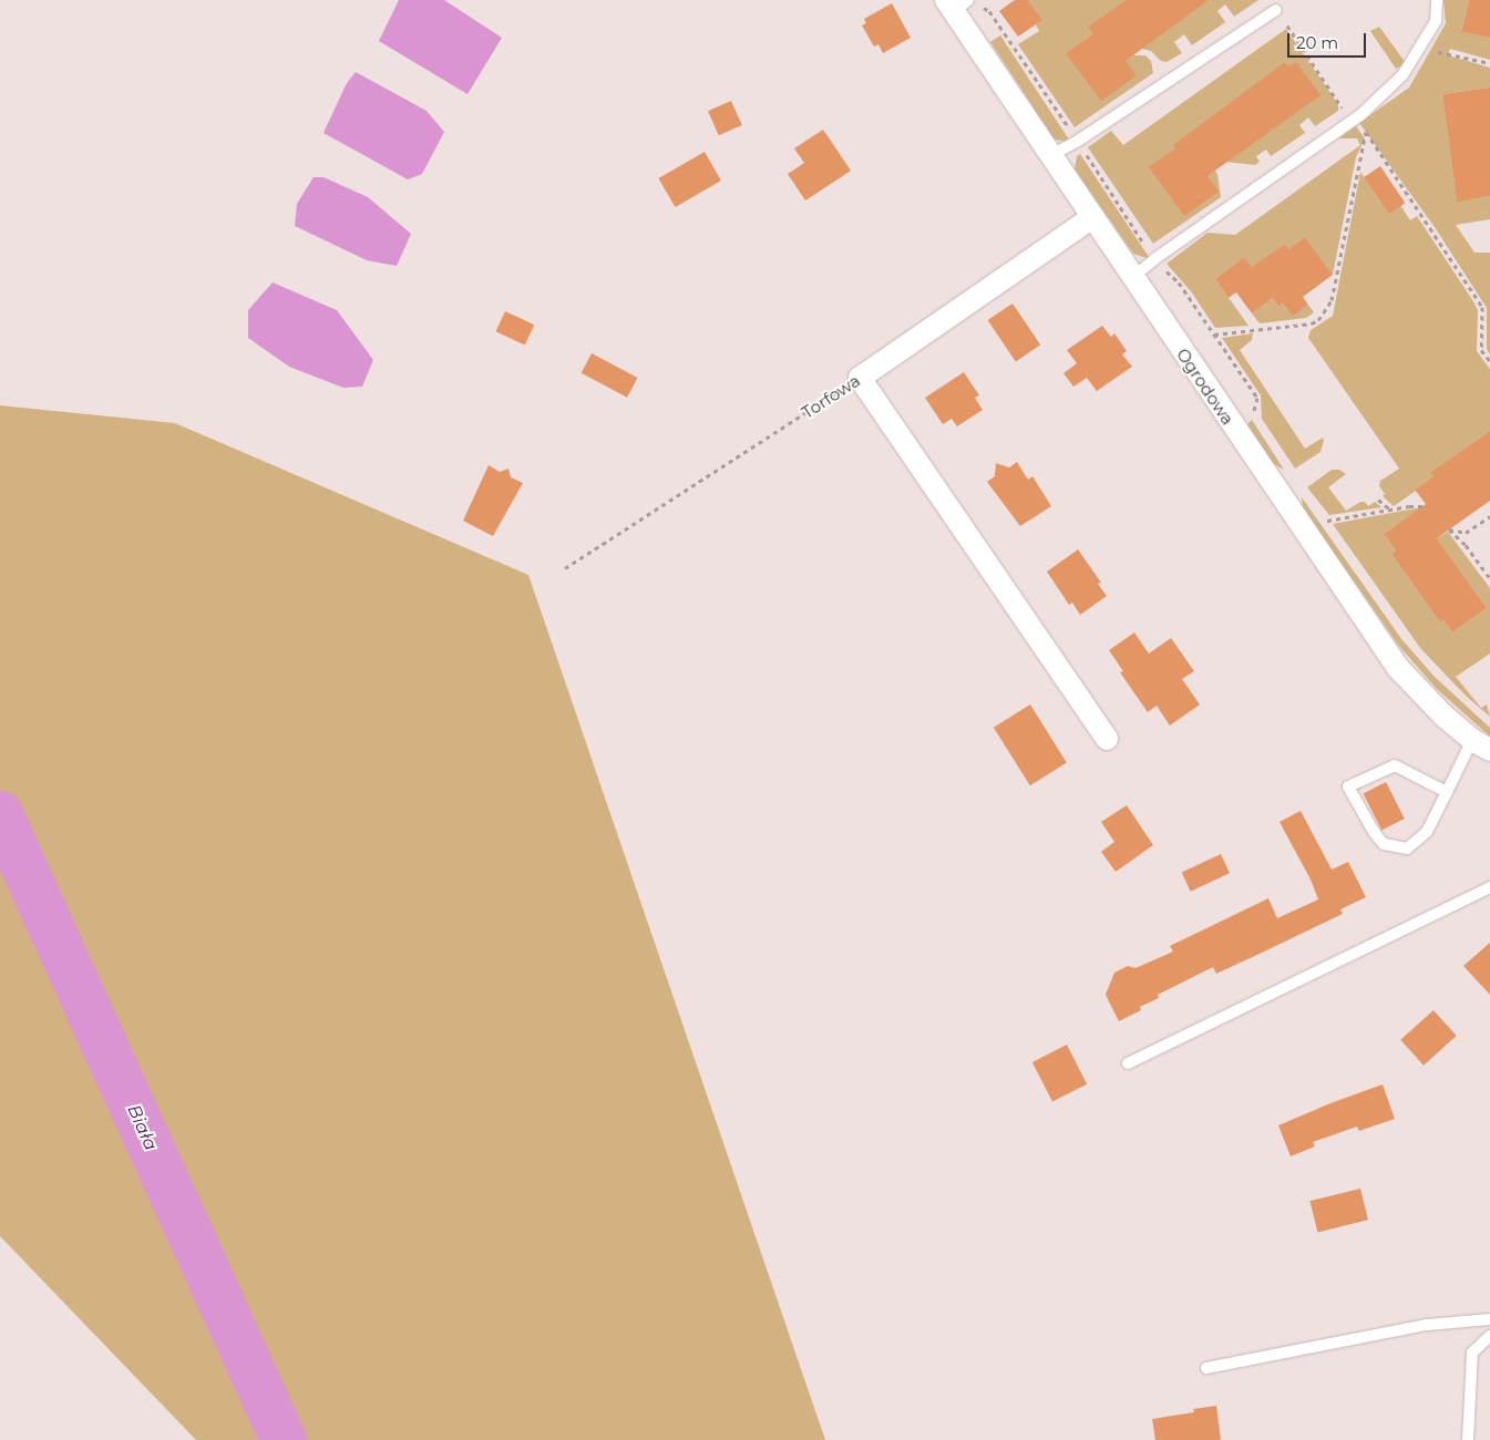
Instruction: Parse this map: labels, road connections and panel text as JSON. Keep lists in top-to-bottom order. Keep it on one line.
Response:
{"streets":{"street":["Ogrodowa","Torfowa"]},"crossings":[["Ogrodowa","Torfowa"]],"water":["Biała"],"scale_bar":"20 m"}
